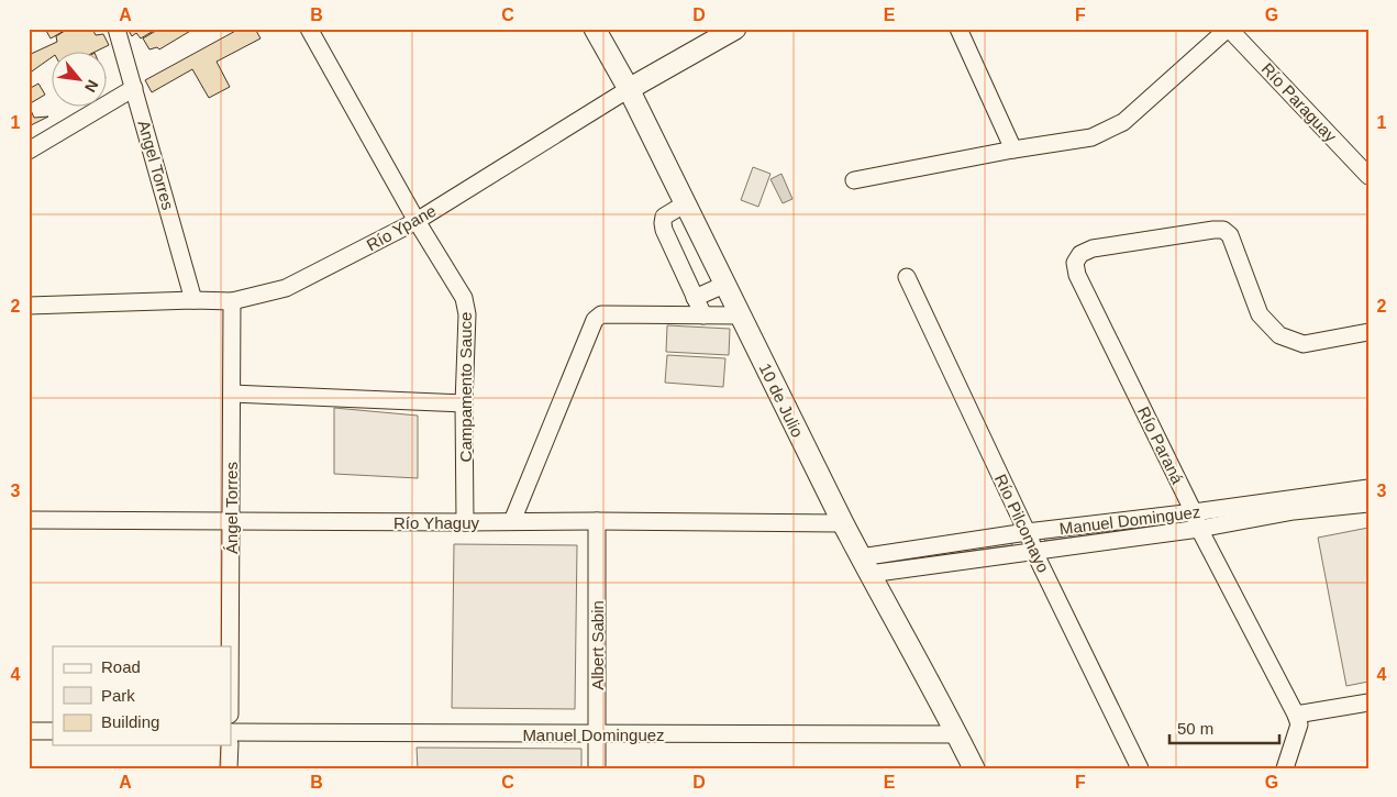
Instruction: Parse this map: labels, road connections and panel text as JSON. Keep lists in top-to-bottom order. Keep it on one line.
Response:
{"streets":{"main road":["Río Ypane","10 de Julio"],"street":["Río Paraguay","Angel Torres","Campamento Sauce","Río Paraná","Ángel Torres","Manuel Dominguez","Río Yhaguy","Río Pilcomayo","Albert Sabin"]},"crossings":[["Angel Torres","Río Ypane"],["Río Ypane","Campamento Sauce"],["Río Ypane","10 de Julio"],["Río Ypane","Ángel Torres"],["Campamento Sauce","Río Yhaguy"],["10 de Julio","Manuel Dominguez"],["10 de Julio","Río Yhaguy"],["Río Paraná","Manuel Dominguez"],["Ángel Torres","Río Yhaguy"],["Manuel Dominguez","Río Pilcomayo"],["Manuel Dominguez","Albert Sabin"],["Río Yhaguy","Albert Sabin"]],"legend":["Road","Park","Building"],"scale_bar":"50 m","north":"bottom right","grid":{"columns":["A","B","C","D","E","F","G"],"rows":["1","2","3","4"]}}
